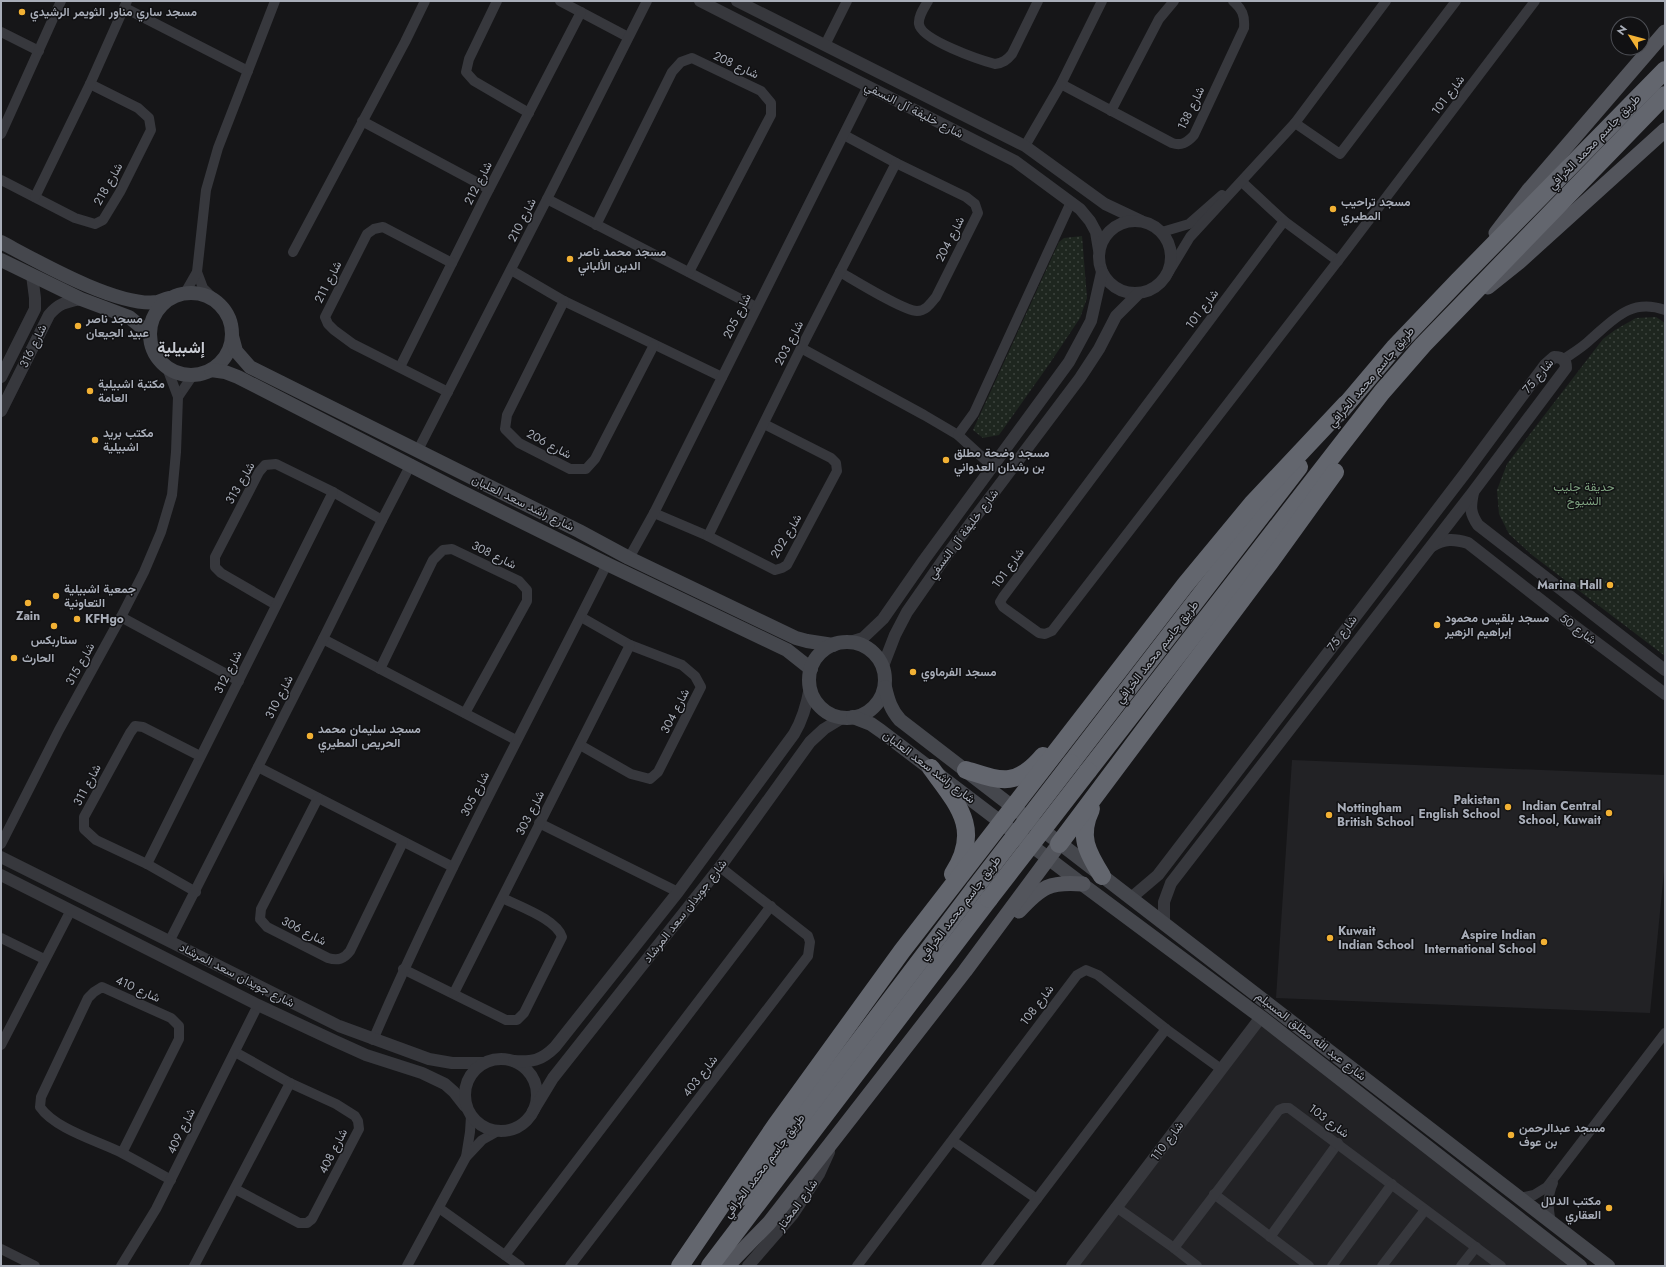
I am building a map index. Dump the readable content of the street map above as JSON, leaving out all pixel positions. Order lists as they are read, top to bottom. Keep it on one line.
{"streets":{"highway":["طريق جاسم محمد الخرافي"],"main road":["شارع راشد سعد العلبان","شارع عبد الله مطلق المسيلم"],"street":["شارع 208","شارع 101","شارع 138","شارع خليفة آل النسفي","شارع 212","شارع 218","شارع 210","شارع 204","شارع 211","شارع 205","شارع 203","شارع 316","شارع 75","شارع 206","شارع 313","شارع 202","شارع 308","شارع 50","شارع 315","شارع 312","شارع 310","شارع 304","شارع 311","شارع 305","شارع 303","شارع جويدان سعد المرشاد","شارع 306","شارع 410","شارع 108","شارع 403","شارع 103","شارع 409","شارع 110","شارع 408","شارع المختار"]},"crossings":[["شارع خليفة آل النسفي","شارع 205"],["شارع خليفة آل النسفي","شارع راشد سعد العلبان"],["شارع خليفة آل النسفي","شارع جويدان سعد المرشاد"],["شارع 212","شارع 211"],["شارع 210","شارع 211"],["شارع 210","شارع راشد سعد العلبان"],["شارع 204","شارع 205"],["شارع 204","شارع 203"],["شارع 205","شارع راشد سعد العلبان"],["شارع 205","شارع 202"],["شارع 203","شارع 202"],["شارع 75","شارع 50"],["شارع 75","شارع عبد الله مطلق المسيلم"],["شارع 313","شارع 312"],["شارع 313","شارع 310"],["شارع راشد سعد العلبان","شارع 315"],["شارع راشد سعد العلبان","شارع 310"],["شارع راشد سعد العلبان","شارع 305"],["شارع راشد سعد العلبان","شارع جويدان سعد المرشاد"],["شارع راشد سعد العلبان","شارع عبد الله مطلق المسيلم"],["شارع 312","شارع 311"],["شارع 310","شارع 311"],["شارع 310","شارع جويدان سعد المرشاد"],["شارع 304","شارع 305"],["شارع 304","شارع 303"],["شارع 305","شارع جويدان سعد المرشاد"],["شارع جويدان سعد المرشاد","شارع 403"],["شارع جويدان سعد المرشاد","شارع 409"],["شارع 410","شارع 409"],["شارع 108","شارع 110"],["شارع عبد الله مطلق المسيلم","شارع 110"],["شارع 409","شارع 408"]],"districts":["إشبيلية"],"parks":["حديقة جليب الشيوخ"],"places":["مسجد ساري مناور الثويمر الرشيدي","مسجد تراحيب المطيري","مسجد محمد ناصر الدين الألباني","مسجد ناصر عبيد الجيعان","مكتبة اشبيلية العامة","مكتب بريد اشبيلية","مسجد وضحة مطلق بن رشدان العدواني","Marina Hall","جمعية اشبيلية التعاونية","Zain","KFHgo","مسجد بلقيس محمود إبراهيم الزهير","ستاربكس","الحارث","مسجد الفرماوي","مسجد سليمان محمد الحريص المطيري","Pakistan English School","Indian Central School, Kuwait","Nottingham British School","Kuwait Indian School","Aspire Indian International School","مسجد عبدالرحمن بن عوف","مكتب الدلال العقاري"],"north":"top left"}
